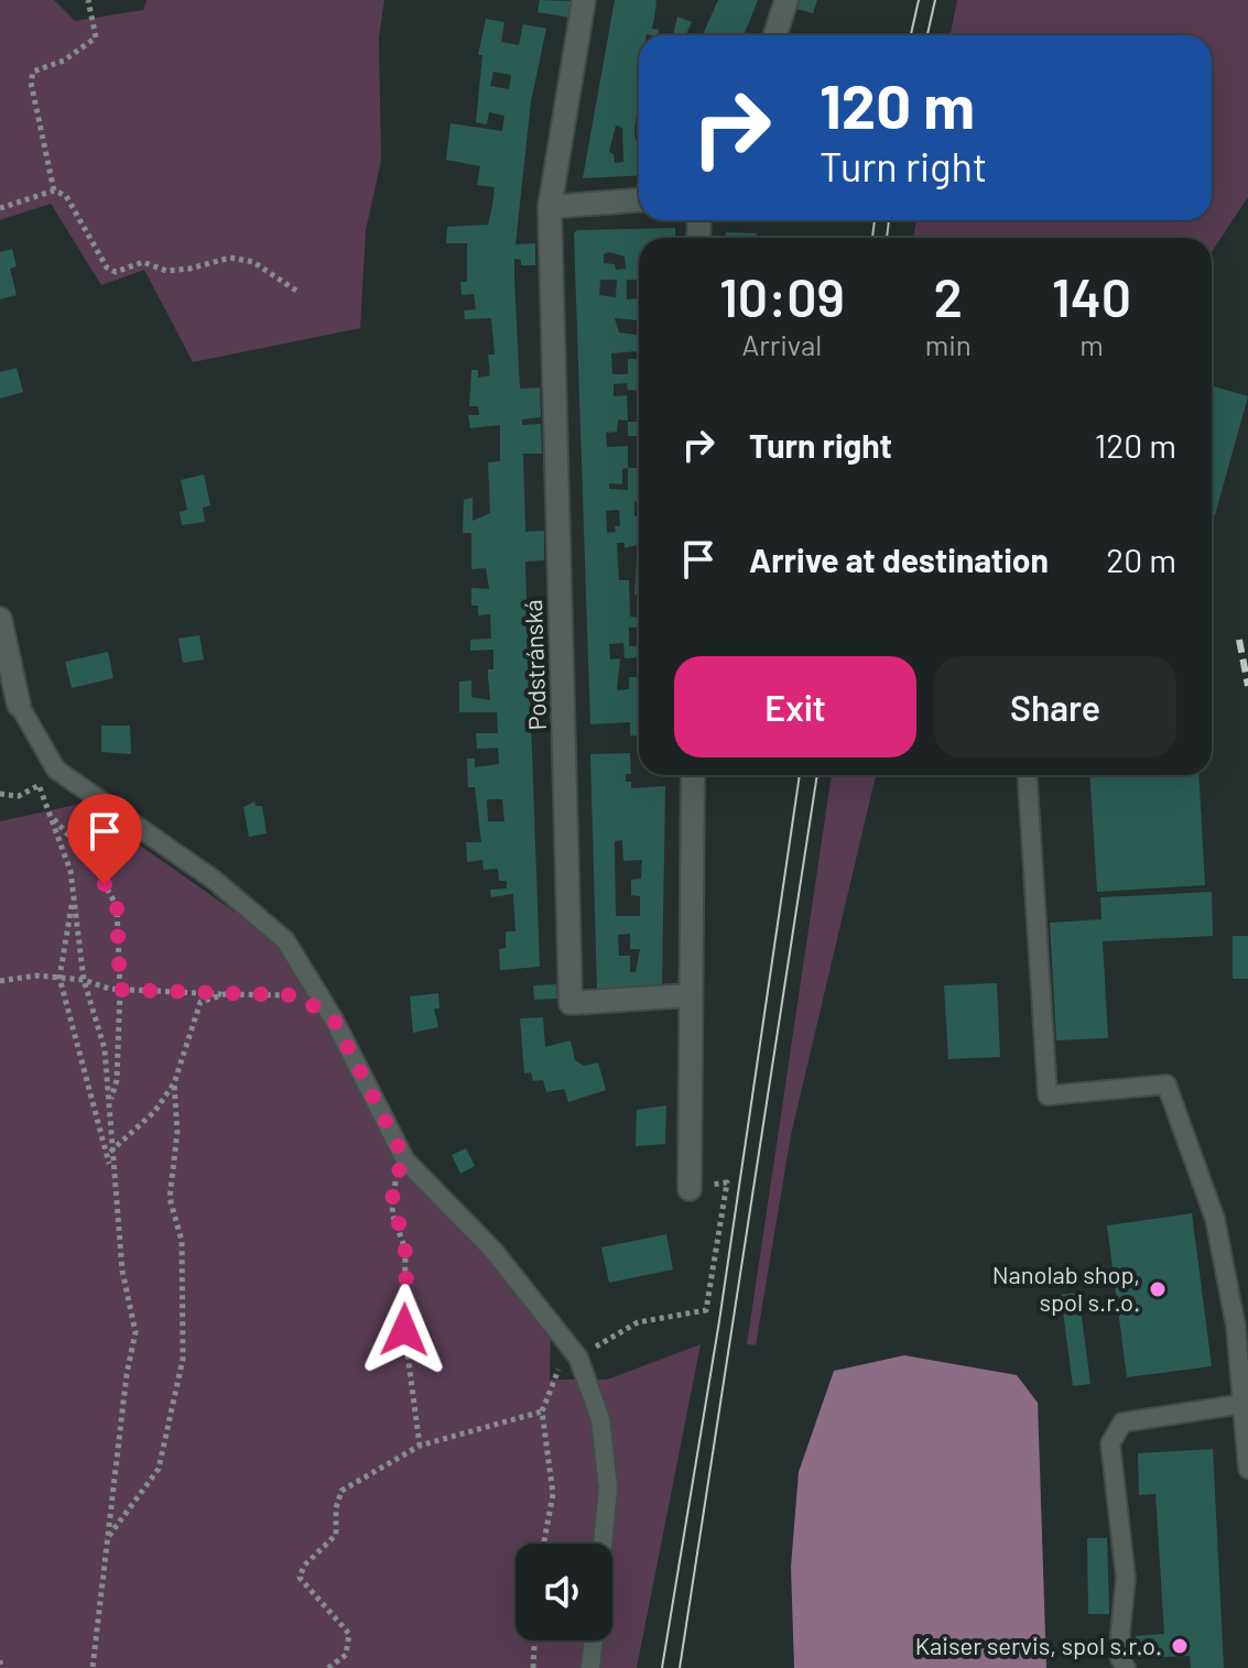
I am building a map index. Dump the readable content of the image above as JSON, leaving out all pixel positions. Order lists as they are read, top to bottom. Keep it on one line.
{"streets":{"street":["Podstránská"]},"places":["Nanolab shop, spol s.r.o.","Kaiser servis, spol s.r.o."],"page":{"turn":["120 m","Turn right"],"eta":["10:09","Arrival","2","min","140","m"],"list":[{"name":"Turn right","value":"120 m"},{"name":"Arrive at destination","value":"20 m"}],"buttons":["Exit","Share"]}}
